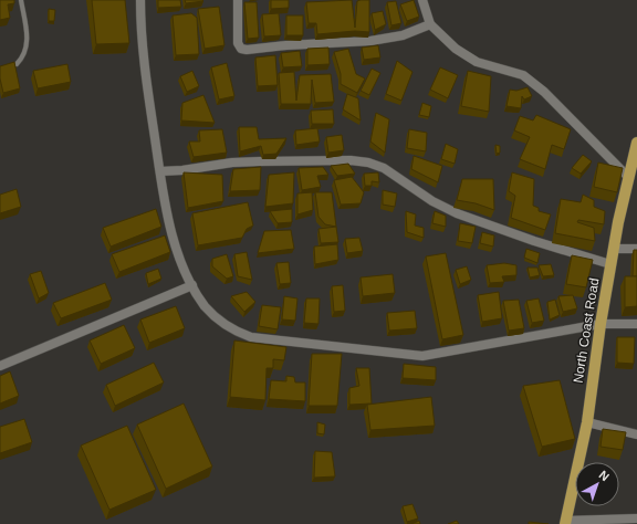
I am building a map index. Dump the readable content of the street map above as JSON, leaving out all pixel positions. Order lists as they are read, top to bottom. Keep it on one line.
{"streets":{"main road":["North Coast Road"]},"north":"top right"}
